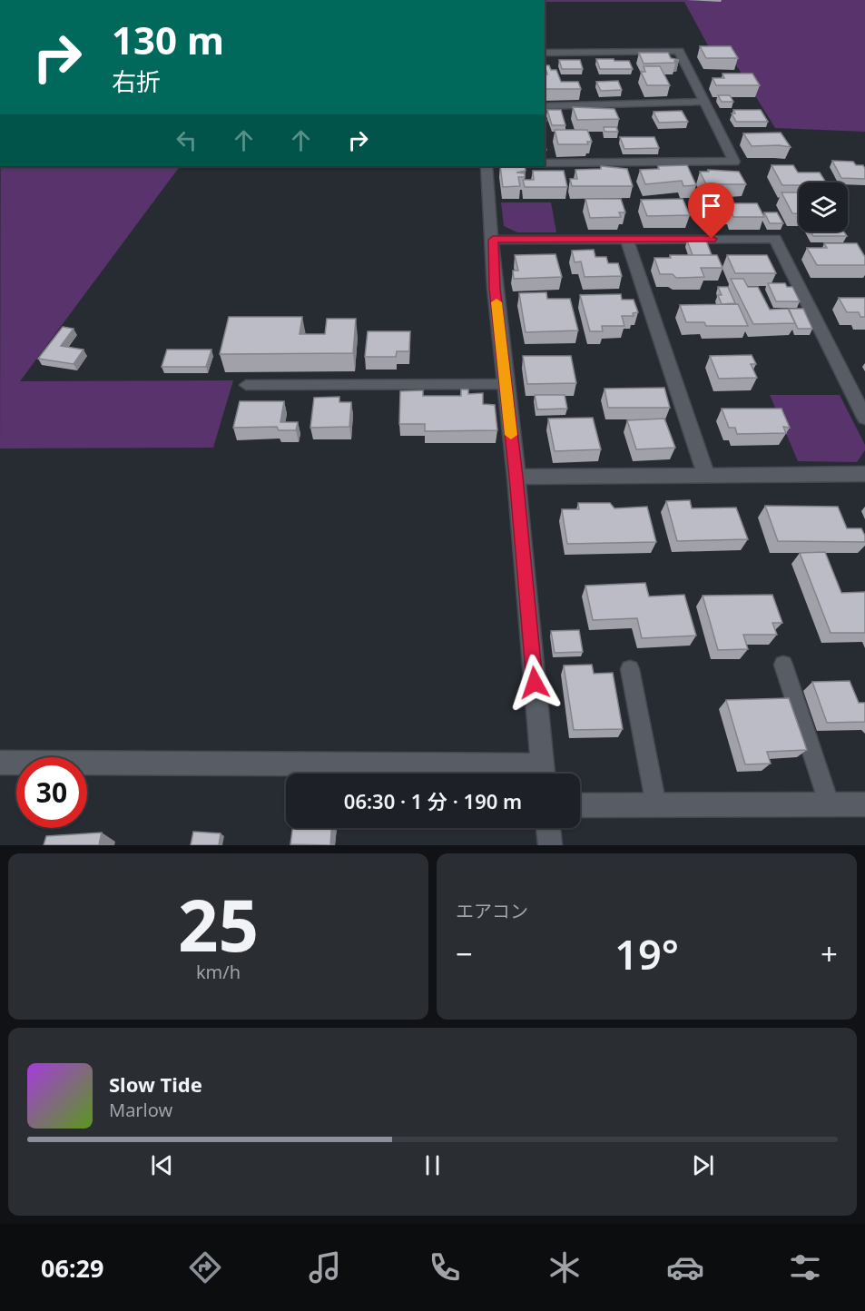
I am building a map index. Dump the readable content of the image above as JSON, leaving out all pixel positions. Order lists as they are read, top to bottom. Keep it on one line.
{"page":{"turn":["130 m","右折"],"limit":"30","trip":"06:30 · 1 分 · 190 m","tile":[["25","km/h"],"エアコン"],"heat":["−","19°","+"],"song":["Slow Tide","Marlow"],"tabs":"06:29"}}
